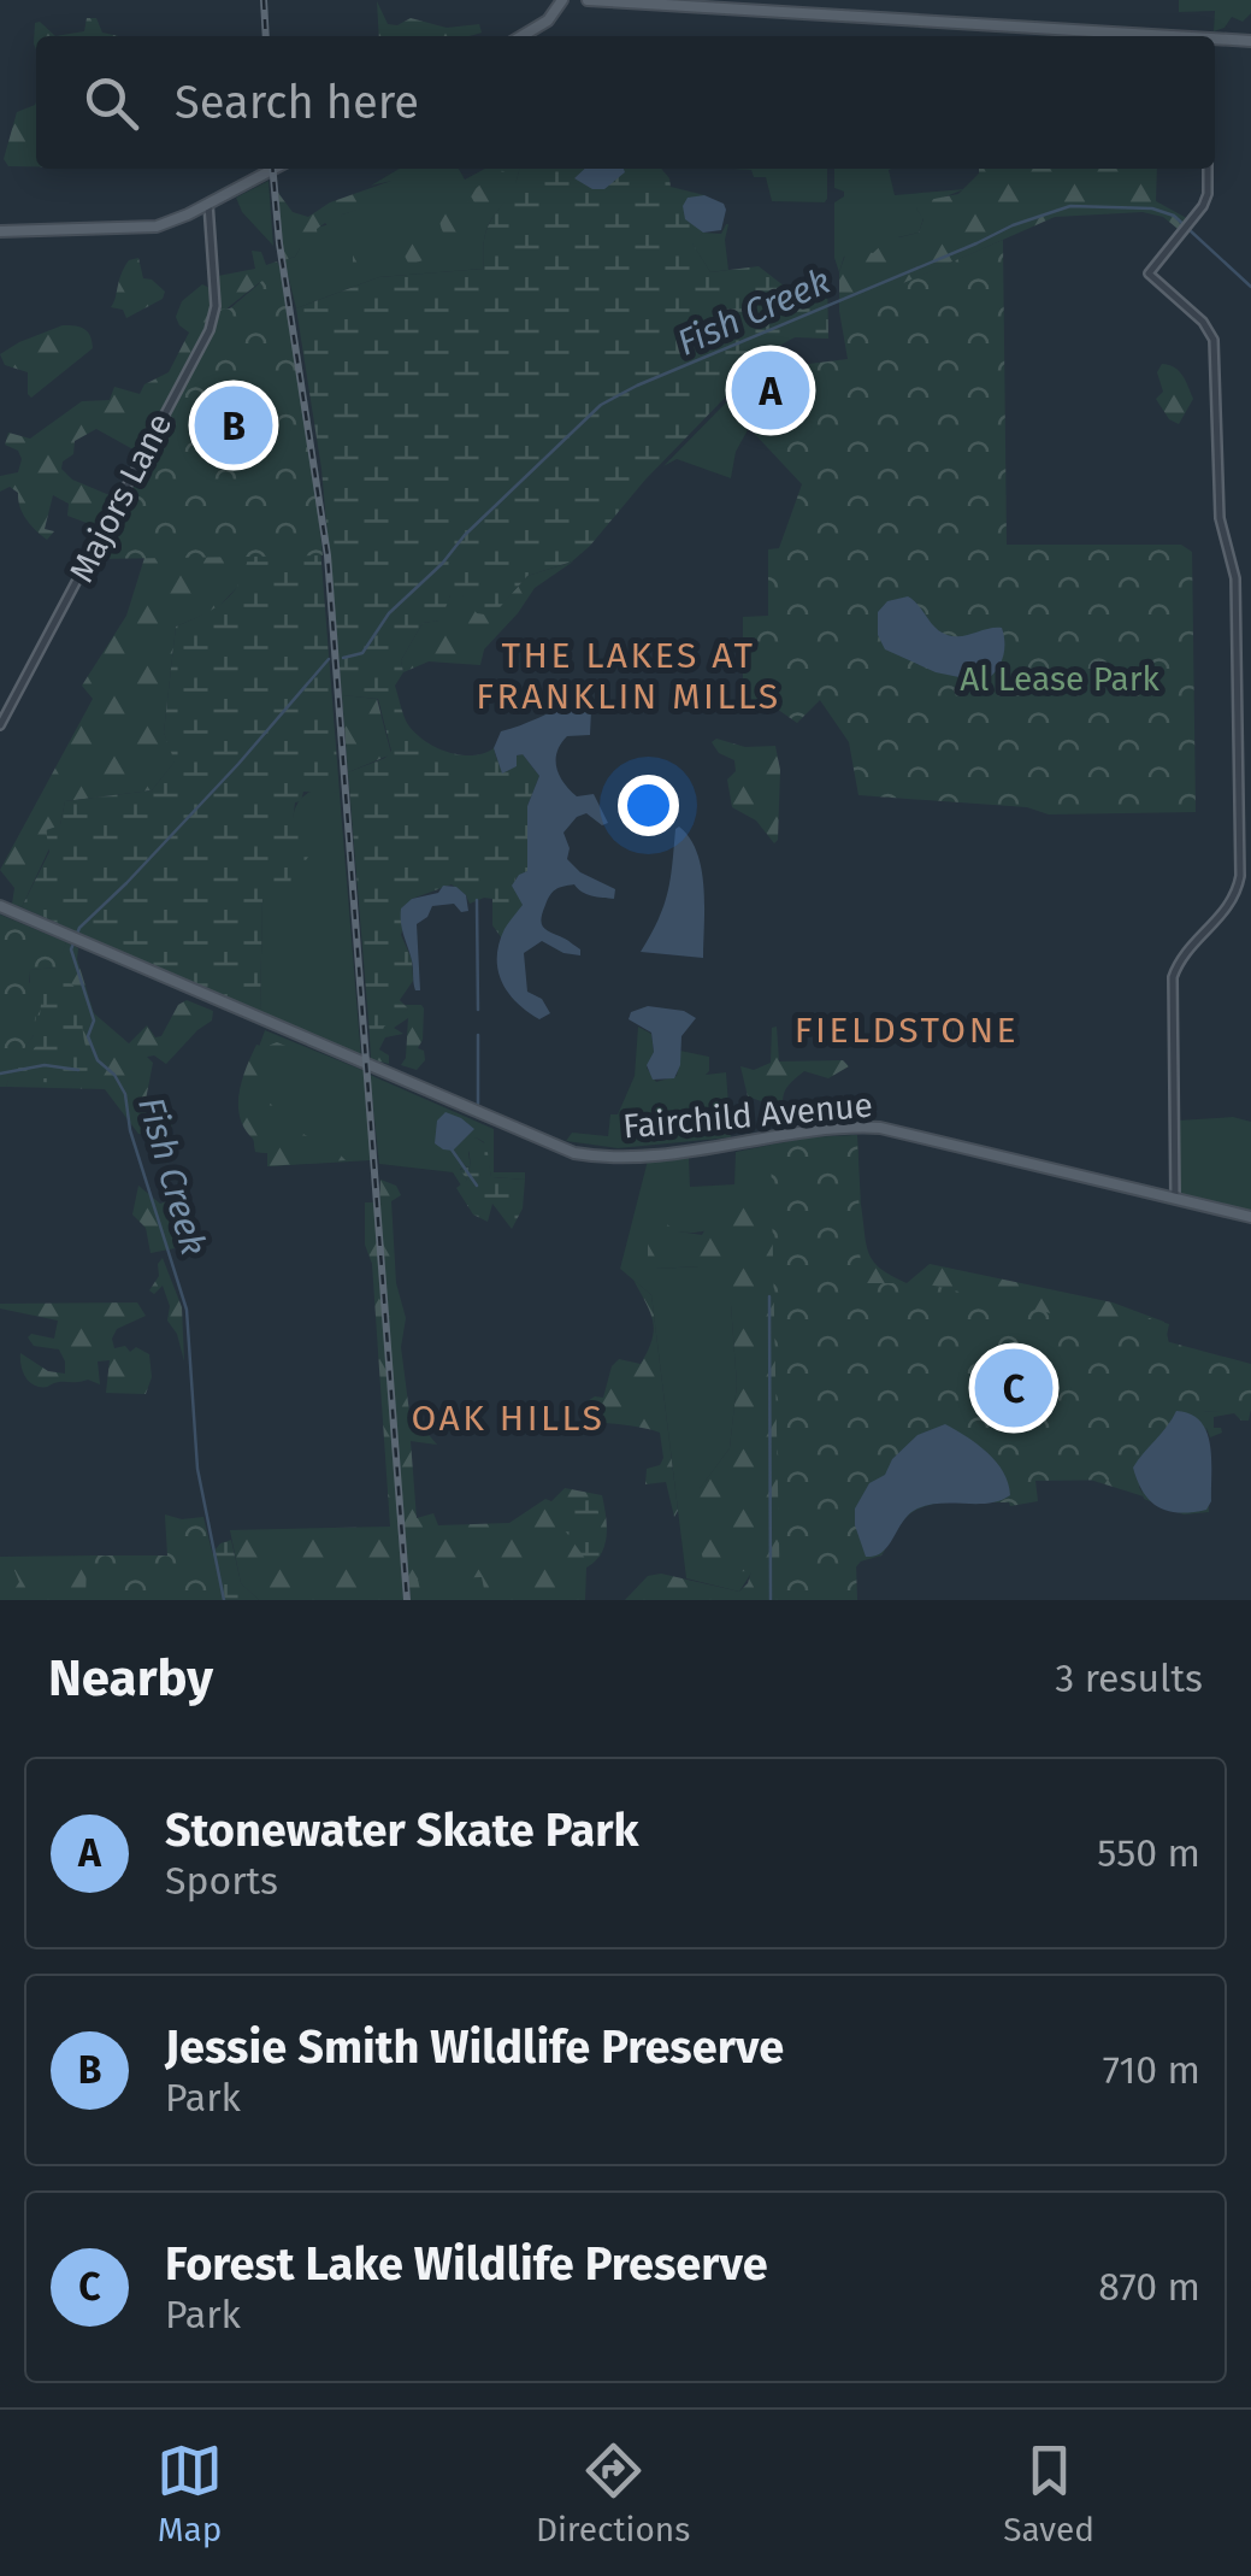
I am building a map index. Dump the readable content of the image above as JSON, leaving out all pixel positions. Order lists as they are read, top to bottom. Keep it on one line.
{"streets":{"main road":["Fairchild Avenue"],"street":["Majors Lane"]},"districts":["THE LAKES AT FRANKLIN MILLS","FIELDSTONE","OAK HILLS"],"water":["Fish Creek"],"parks":["Al Lease Park"],"page":{"search":"Search here","pins":["A","B","C"],"heading":["Nearby","3 results"],"list":[{"mark":"A","name":"Stonewater Skate Park","note":"Sports","value":"550 m"},{"mark":"B","name":"Jessie Smith Wildlife Preserve","note":"Park","value":"710 m"},{"mark":"C","name":"Forest Lake Wildlife Preserve","note":"Park","value":"870 m"}],"nav":["Map","Directions","Saved"]}}
